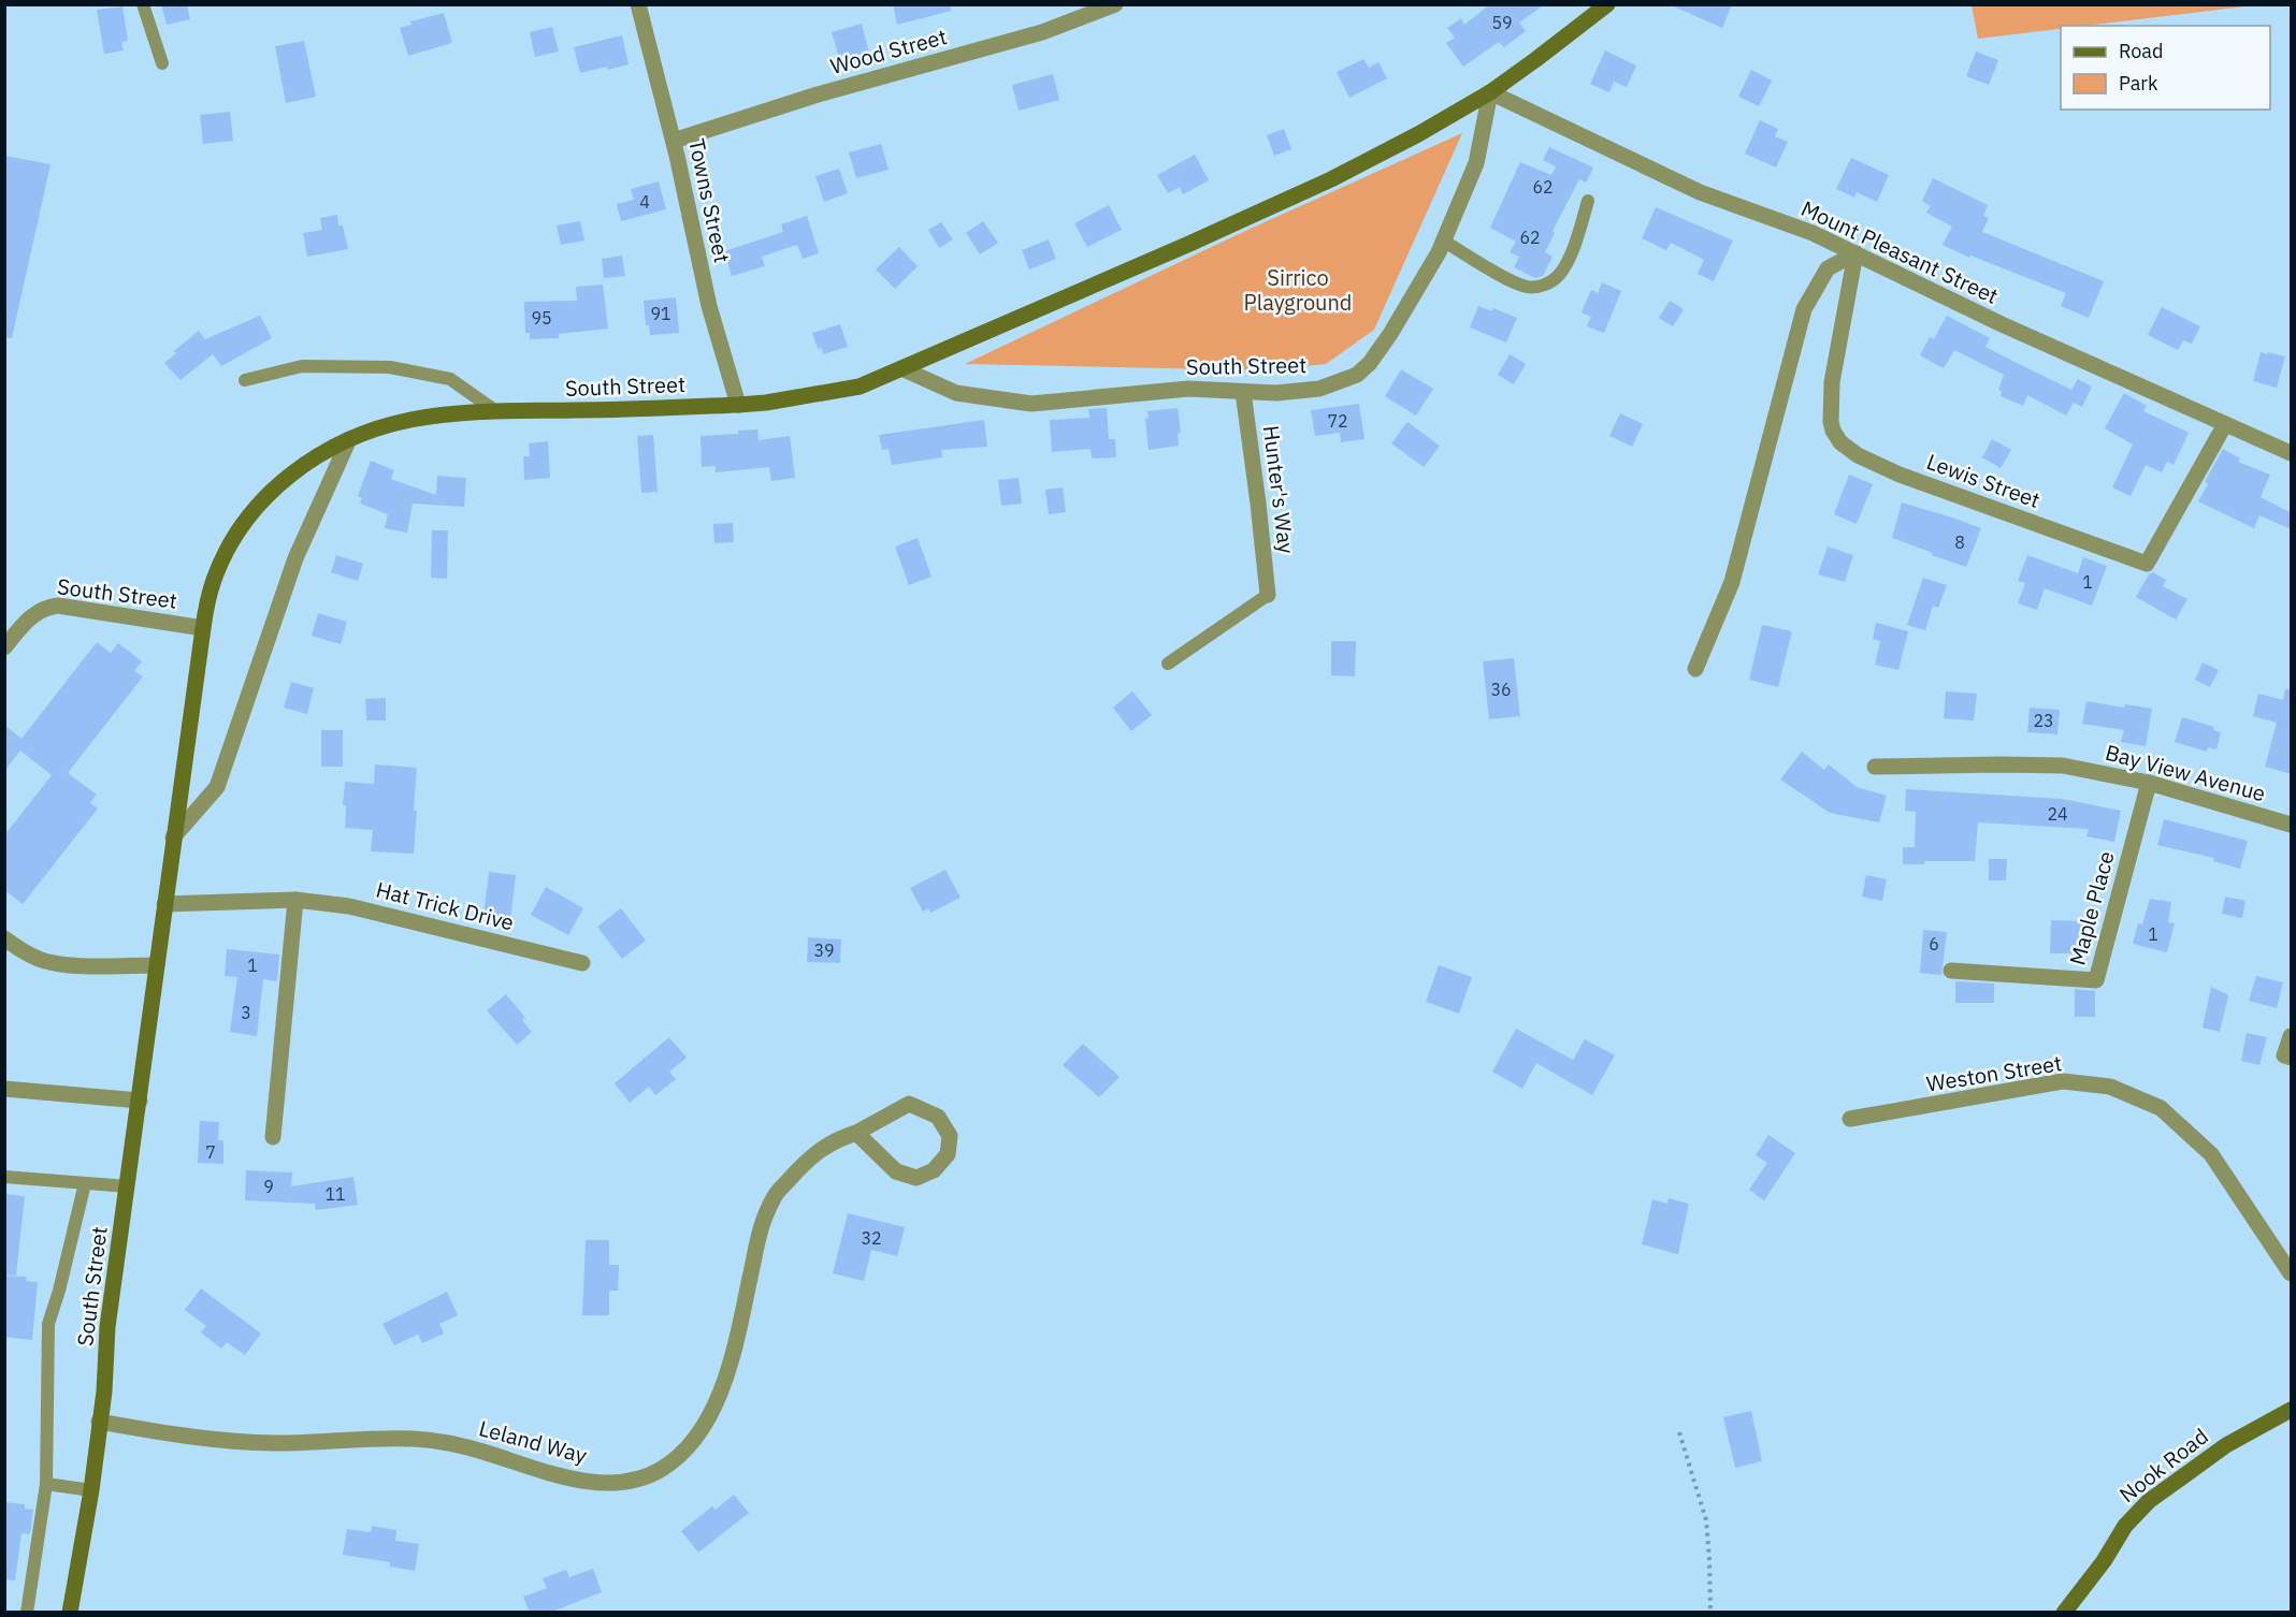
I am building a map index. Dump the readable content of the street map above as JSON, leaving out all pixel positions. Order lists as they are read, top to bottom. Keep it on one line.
{"streets":{"street":["Wood Street","Towns Street","Mount Pleasant Street","South Street","Lewis Street","Hunter's Way","Bay View Avenue","Hat Trick Drive","Maple Place","Weston Street","Leland Way","Nook Road"]},"crossings":[["Wood Street","Towns Street"],["Towns Street","South Street"],["Mount Pleasant Street","South Street"],["Mount Pleasant Street","Lewis Street"],["South Street","Hunter's Way"],["South Street","Hat Trick Drive"],["South Street","Leland Way"],["Bay View Avenue","Maple Place"]],"parks":["Sirrico Playground"],"house_numbers":["59","62","4","62","91","95","72","8","1","36","23","24","1","6","39","1","3","7","9","11","32"],"legend":["Road","Park"]}
